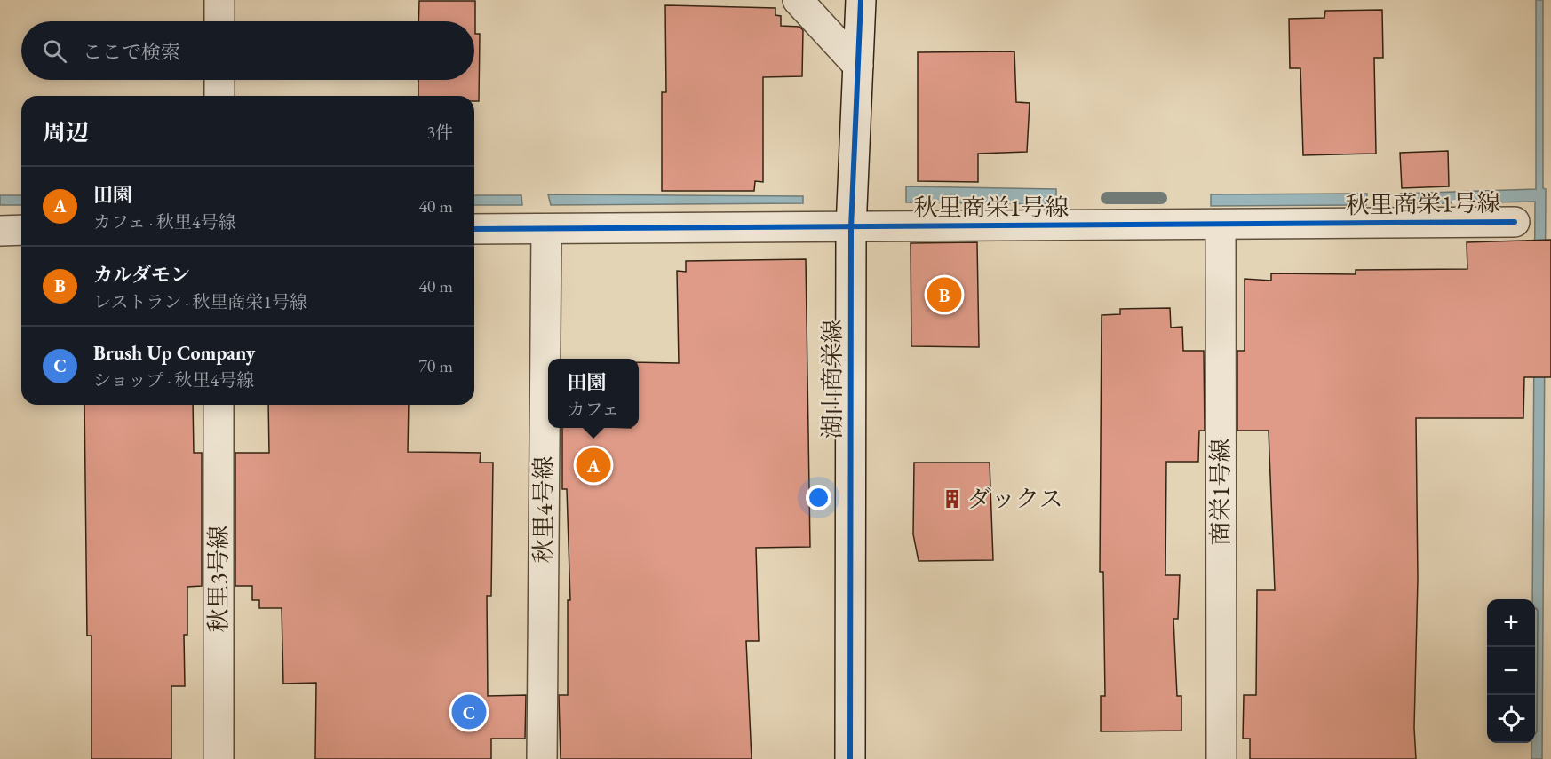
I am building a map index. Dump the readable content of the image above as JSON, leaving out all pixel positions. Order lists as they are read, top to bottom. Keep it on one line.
{"streets":{"street":["秋里商栄1号線","湖山商栄線","商栄1号線","秋里4号線","秋里3号線"]},"crossings":[["秋里商栄1号線","湖山商栄線"],["秋里商栄1号線","商栄1号線"],["秋里商栄1号線","秋里4号線"]],"places":{"building":["ダックス"]},"page":{"search":"ここで検索","heading":["周辺","3件"],"list":[{"mark":"A","name":"田園","note":"カフェ · 秋里4号線","value":"40 m"},{"mark":"B","name":"カルダモン","note":"レストラン · 秋里商栄1号線","value":"40 m"},{"mark":"C","name":"Brush Up Company","note":"ショップ · 秋里4号線","value":"70 m"}],"pins":["B","A","C"],"popup":["田園","カフェ"],"map_buttons":["+","−"]}}
